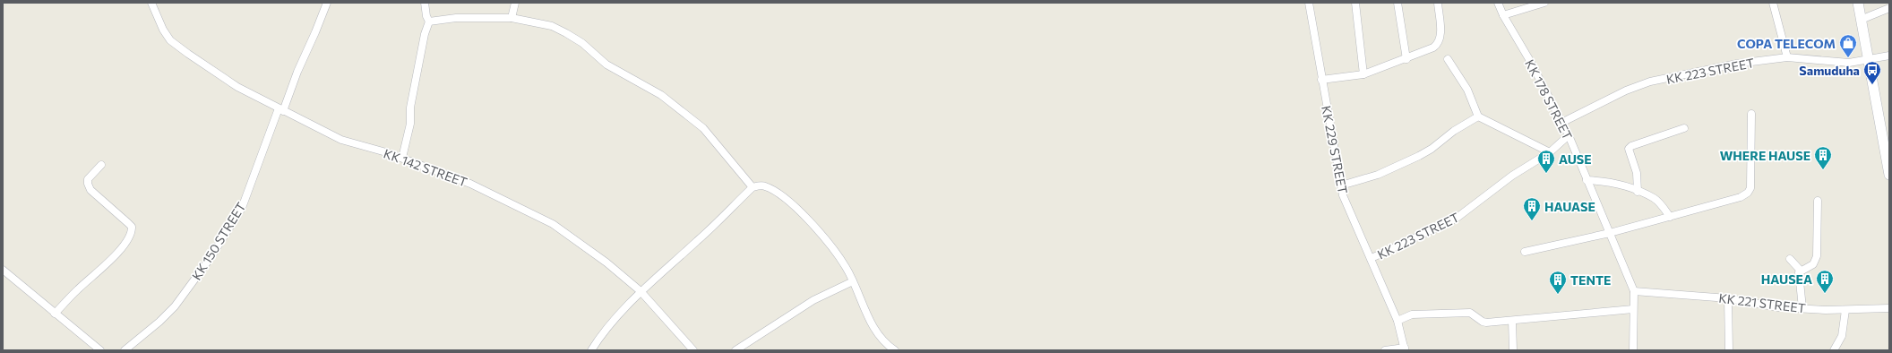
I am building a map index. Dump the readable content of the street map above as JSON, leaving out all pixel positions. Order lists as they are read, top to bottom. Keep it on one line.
{"streets":{"street":["KK 223 STREET","KK 178 STREET","KK 229 STREET","KK 142 STREET","KK 150 STREET","KK 221 STREET"]},"crossings":[["KK 223 STREET","KK 178 STREET"],["KK 223 STREET","KK 229 STREET"],["KK 178 STREET","KK 221 STREET"],["KK 142 STREET","KK 150 STREET"]],"places":{"shop":["COPA TELECOM"],"bus stop":["Samuduha"],"building":["WHERE HAUSE","AUSE","HAUASE","HAUSEA","TENTE"]}}
